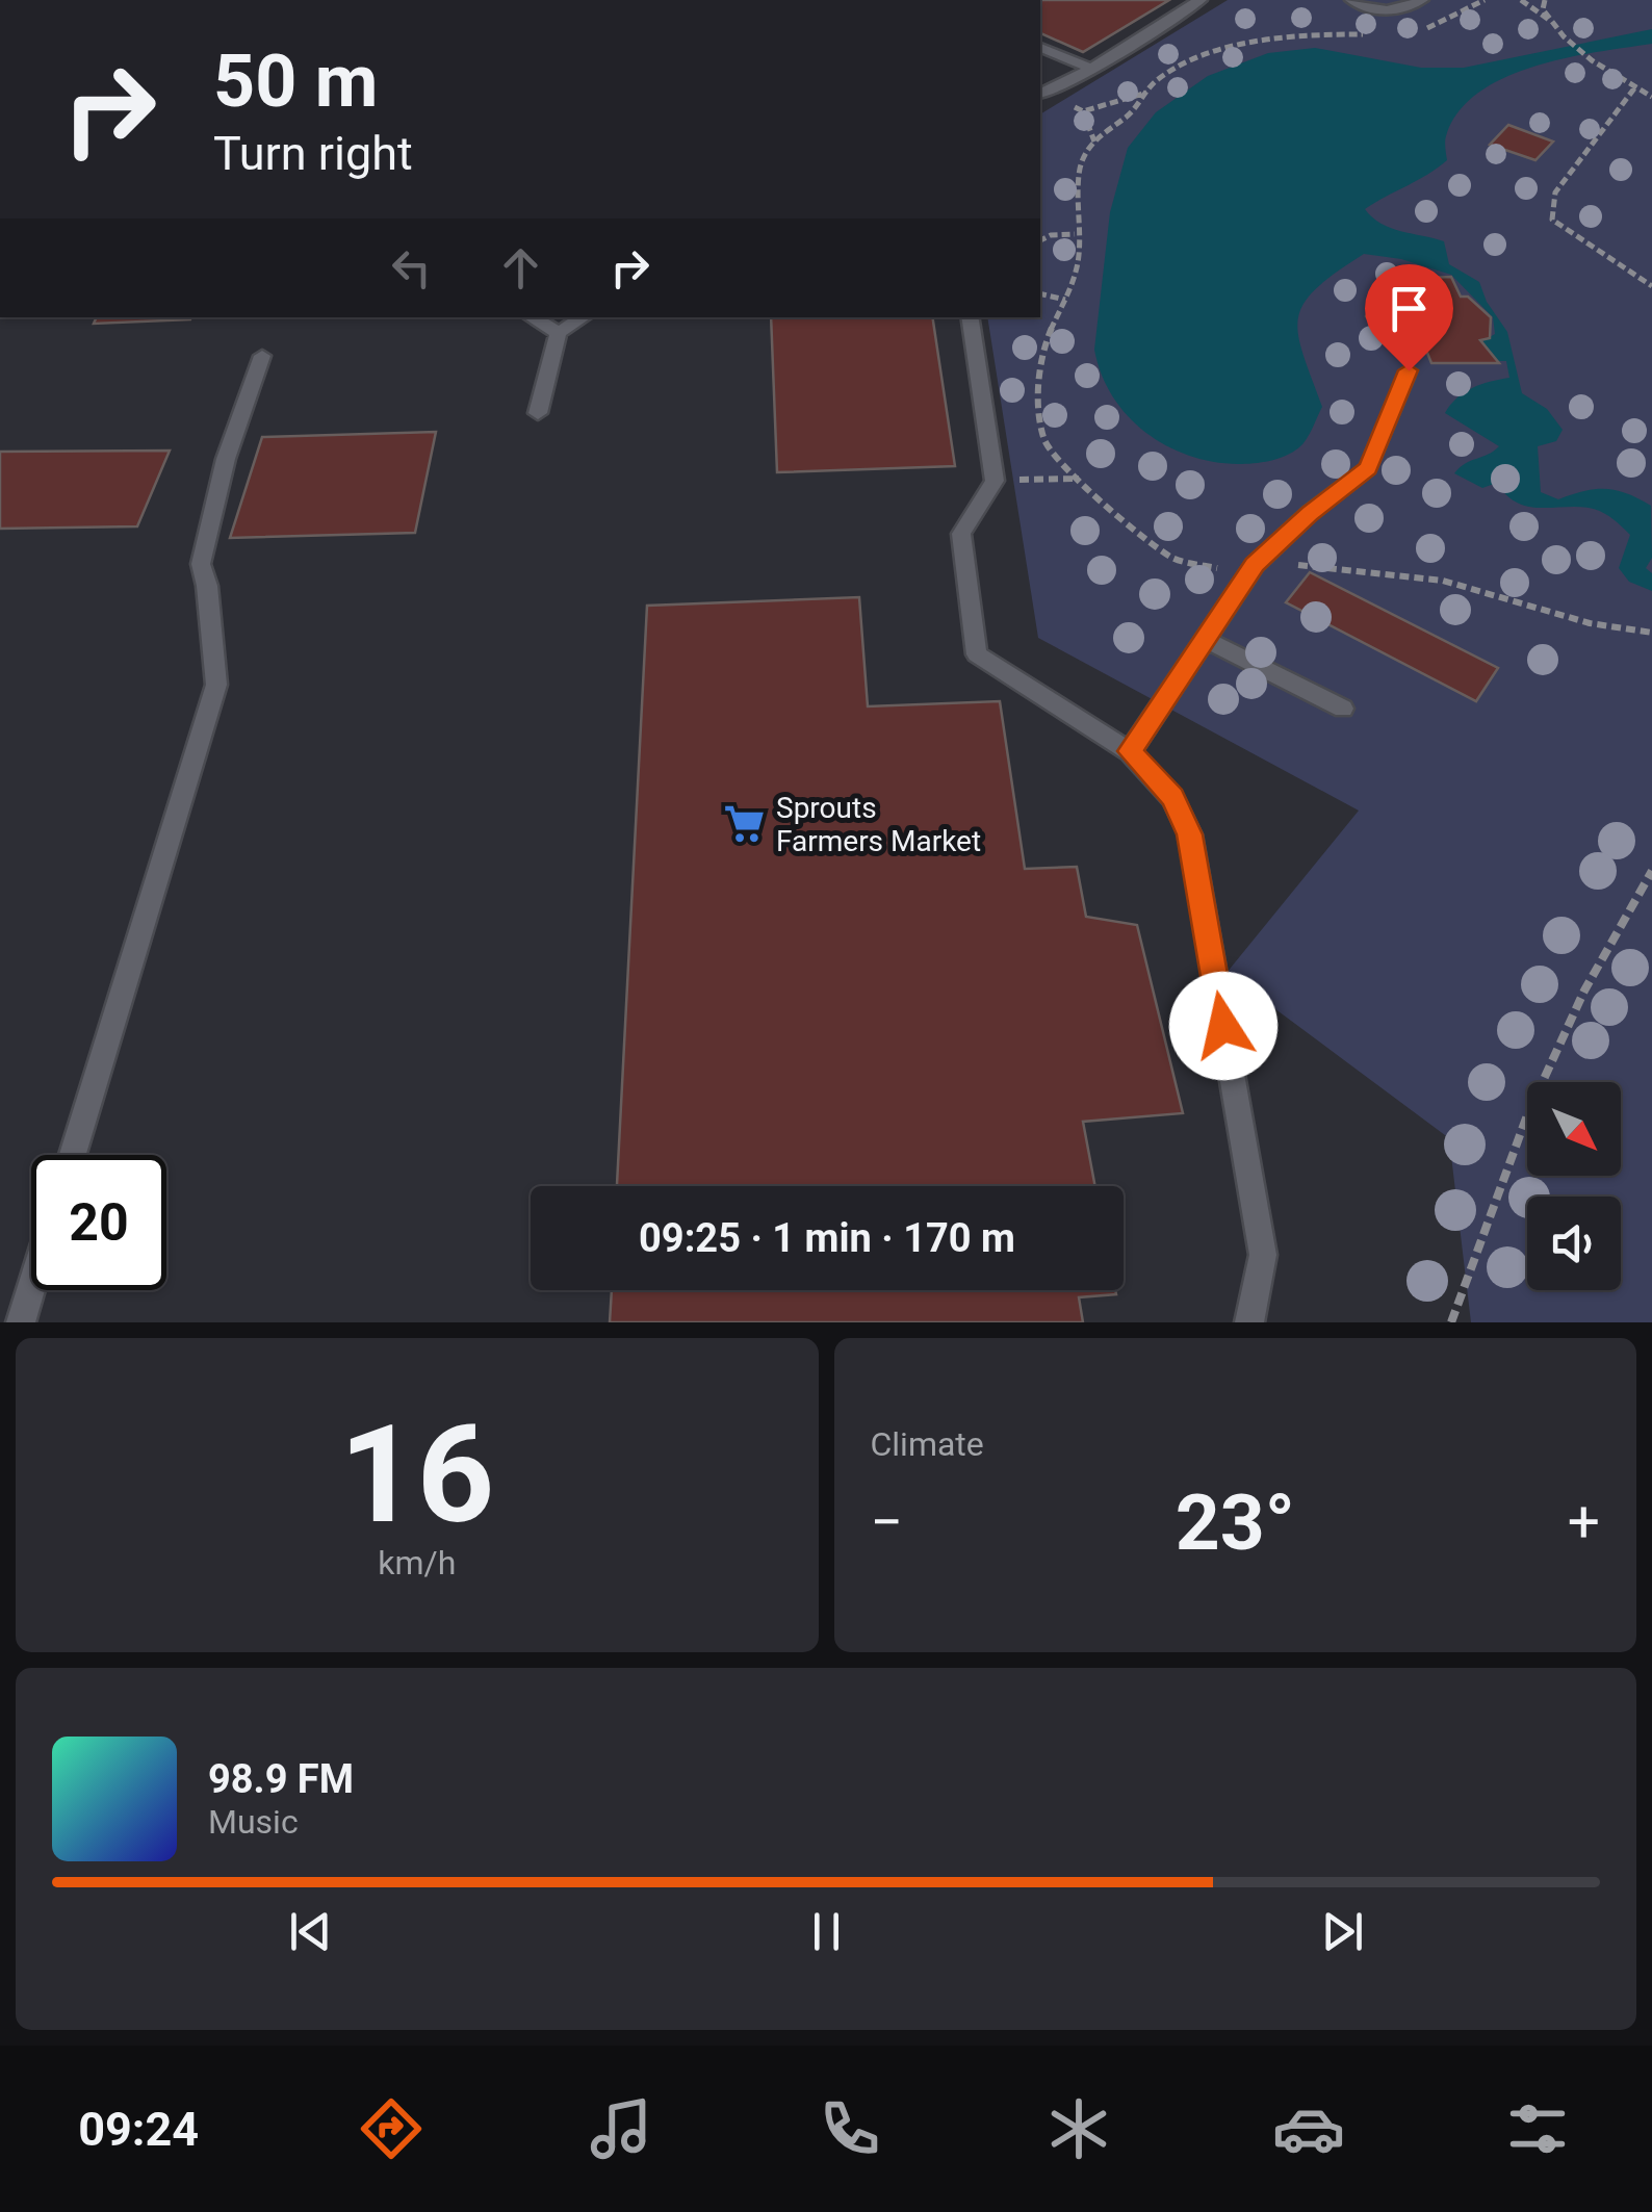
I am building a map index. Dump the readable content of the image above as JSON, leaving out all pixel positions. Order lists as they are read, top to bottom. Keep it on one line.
{"places":{"supermarket":["Sprouts Farmers Market"]},"north":"bottom right","page":{"turn":["50 m","Turn right"],"limit":"20","trip":"09:25 · 1 min · 170 m","tile":[["16","km/h"],"Climate"],"heat":["−","23°","+"],"song":["98.9 FM","Music"],"tabs":"09:24"}}
